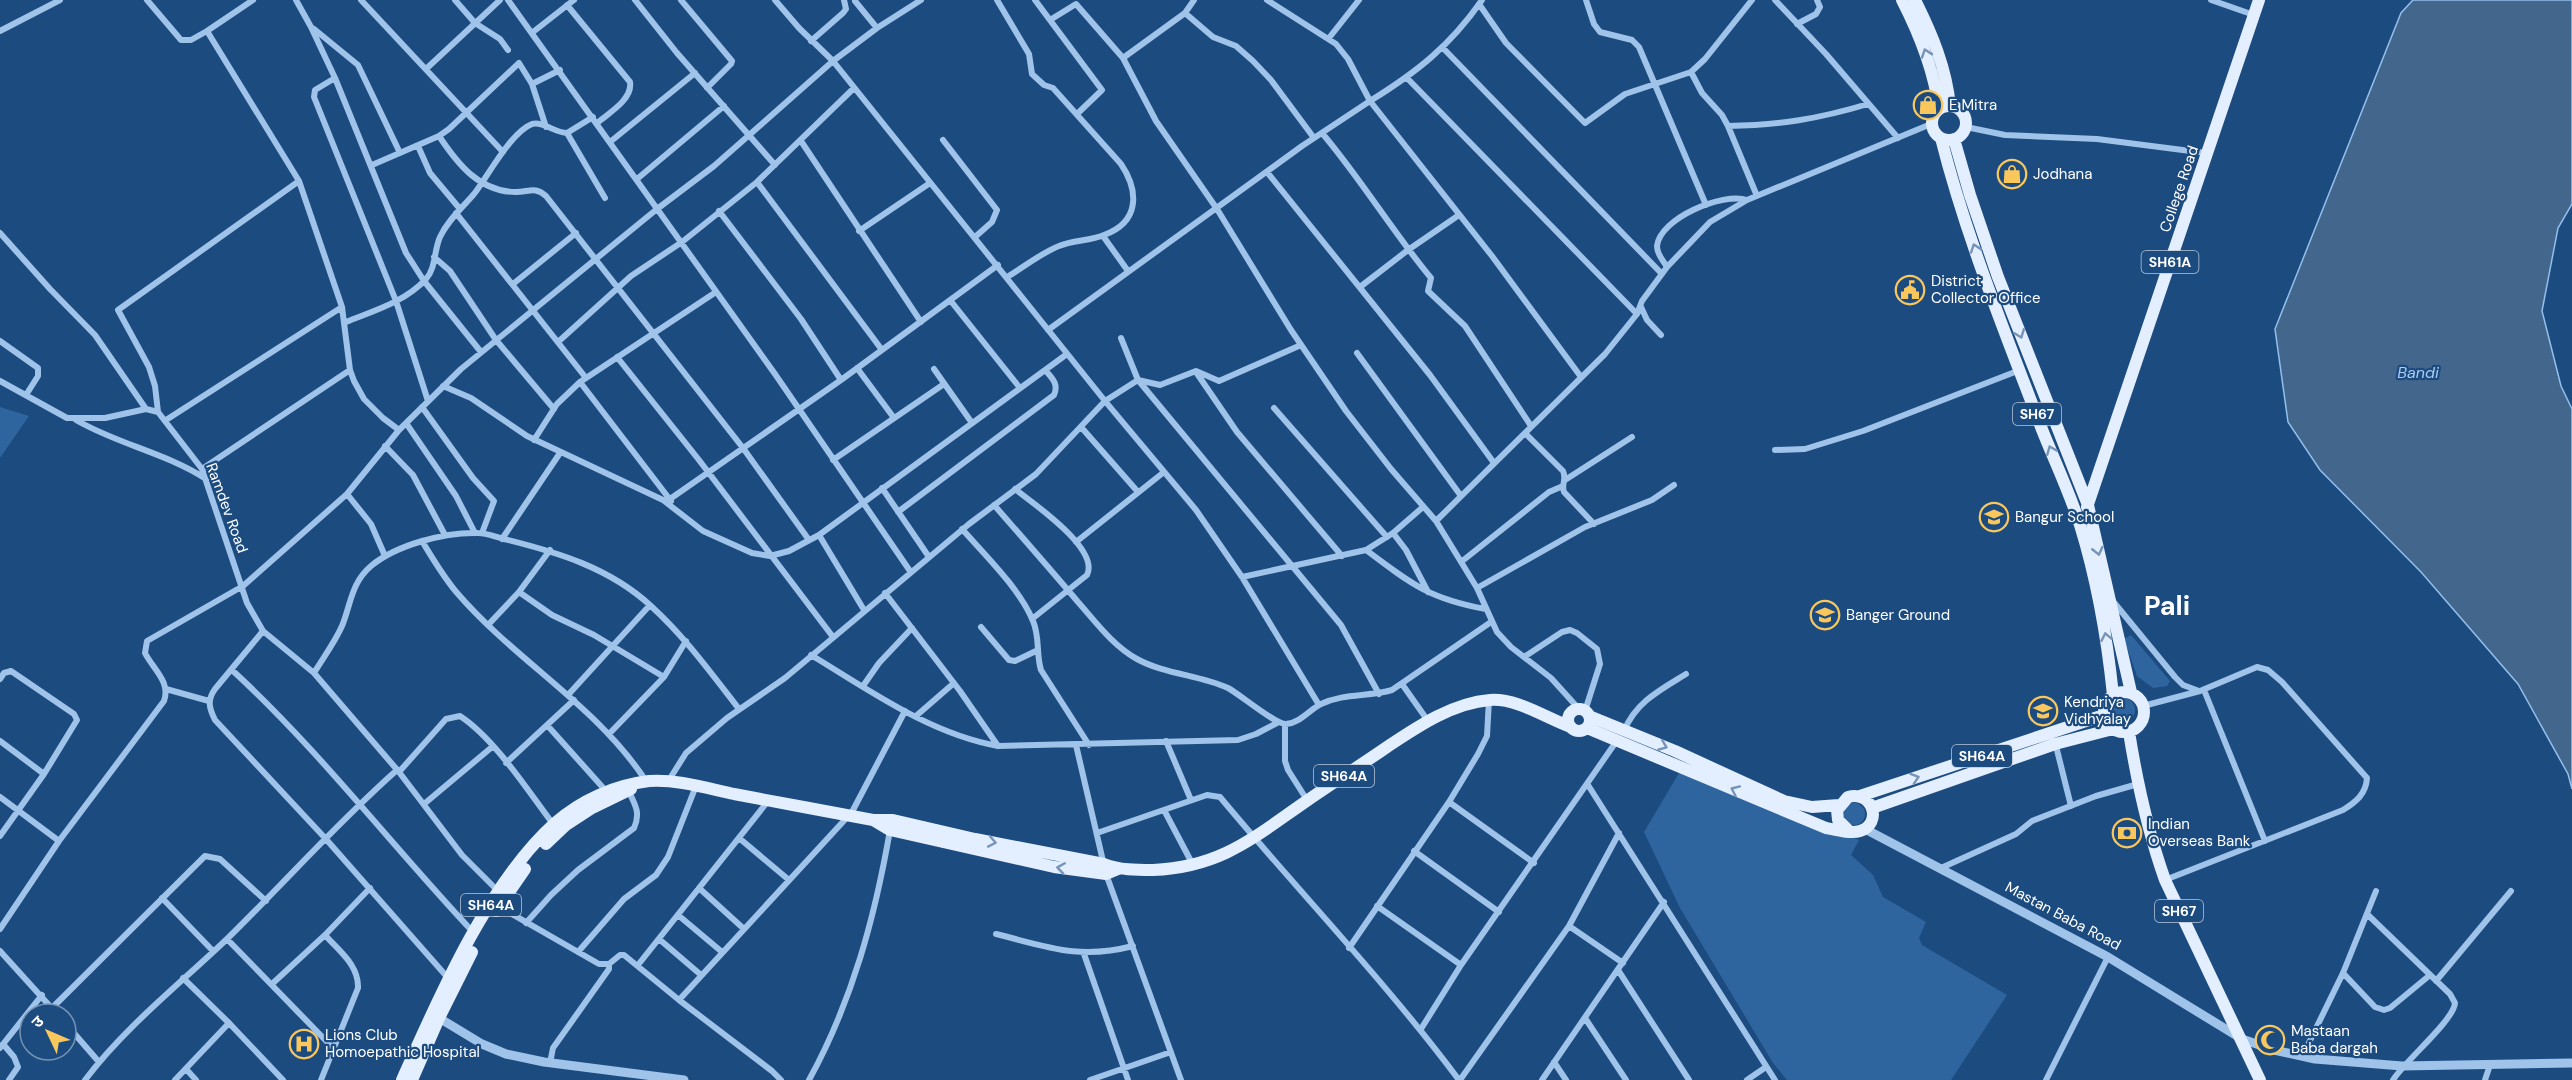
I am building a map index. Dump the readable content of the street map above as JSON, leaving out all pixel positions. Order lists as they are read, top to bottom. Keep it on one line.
{"streets":{"main road":["College Road","SH61A","SH67","SH64A"],"street":["Ramdev Road","Mastan Baba Road"]},"crossings":[["College Road","SH67"],["SH67","SH64A"],["SH67","Mastan Baba Road"],["SH64A","Mastan Baba Road"]],"districts":["Pali"],"water":["Bandi"],"places":{"shop":["E Mitra","Jodhana"],"public building":["District Collector Office"],"school or university":["Bangur School","Banger Ground","Kendriya Vidhyalay"],"bank":["Indian Overseas Bank"],"mosque":["Mastaan Baba dargah"],"hospital":["Lions Club Homoepathic Hospital"]},"north":"top left"}
